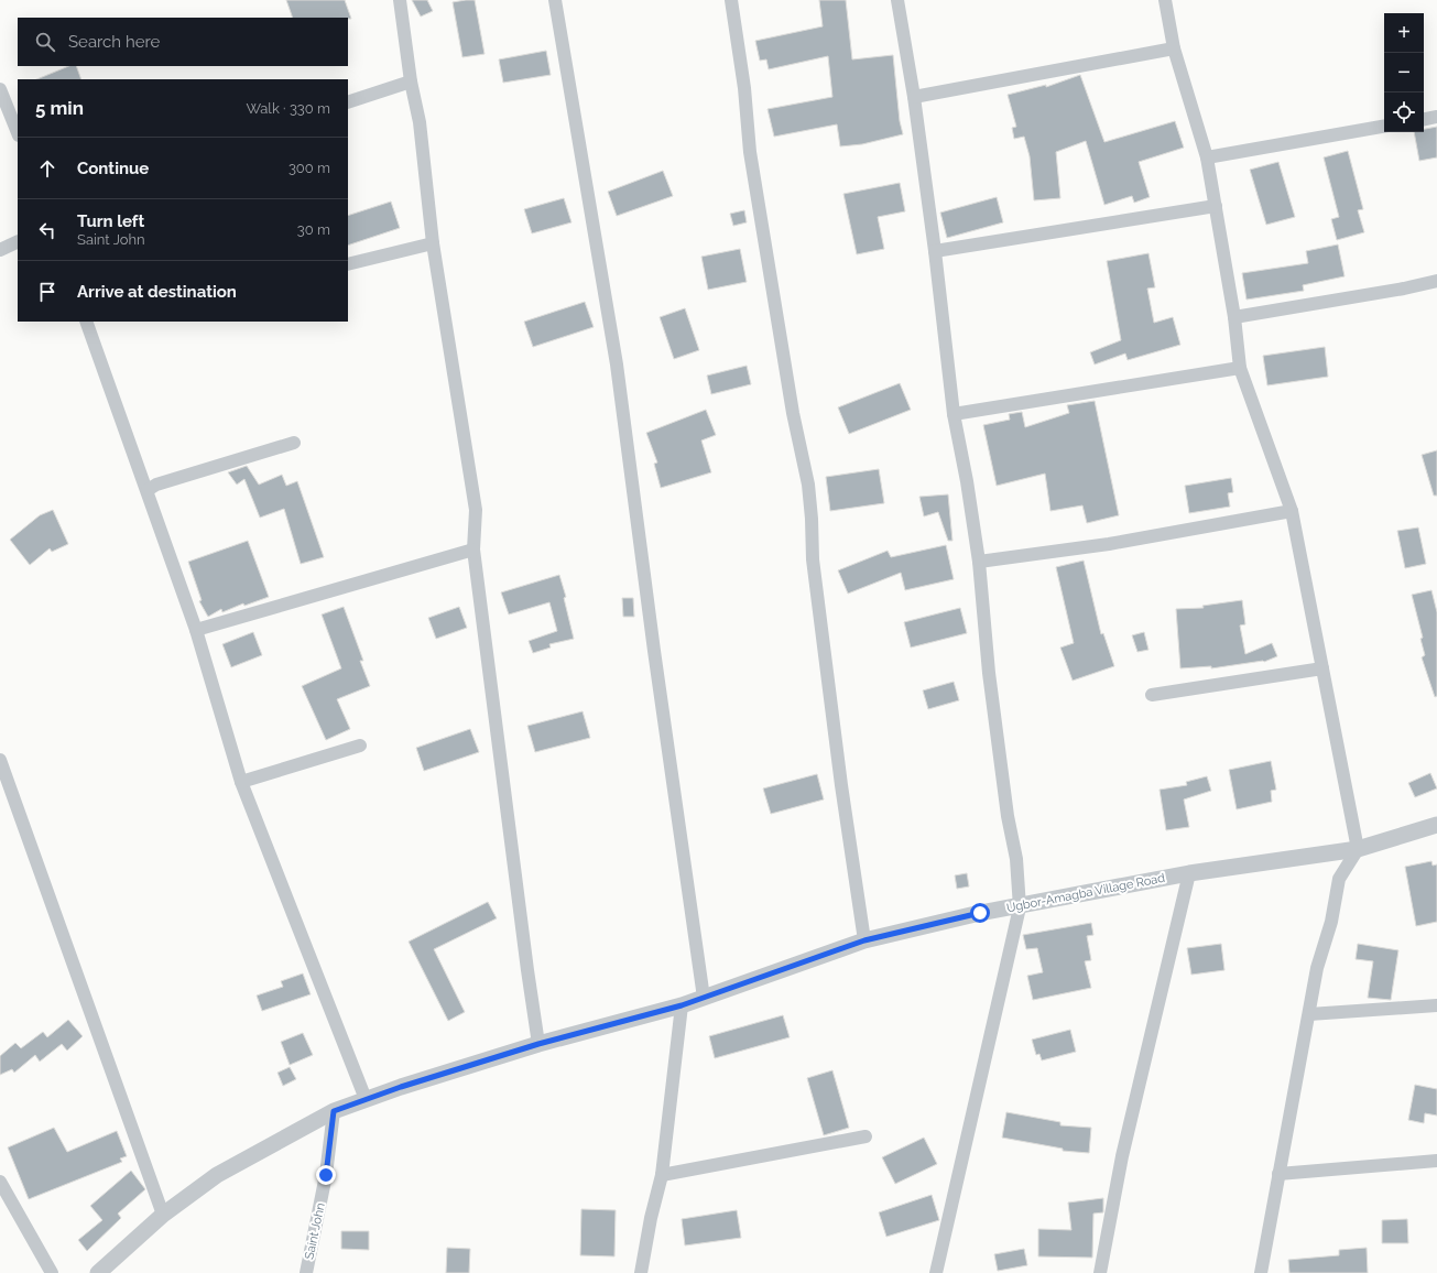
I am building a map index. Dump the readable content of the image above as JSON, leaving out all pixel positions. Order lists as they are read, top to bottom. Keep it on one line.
{"streets":{"street":["Ugbor-Amagba Village Road","Saint John"]},"crossings":[["Ugbor-Amagba Village Road","Saint John"]],"page":{"map_buttons":["+","−"],"search":"Search here","heading":["5 min","Walk · 330 m"],"list":[["Continue","300 m"],["Turn left","Saint John","30 m"],"Arrive at destination"]}}
